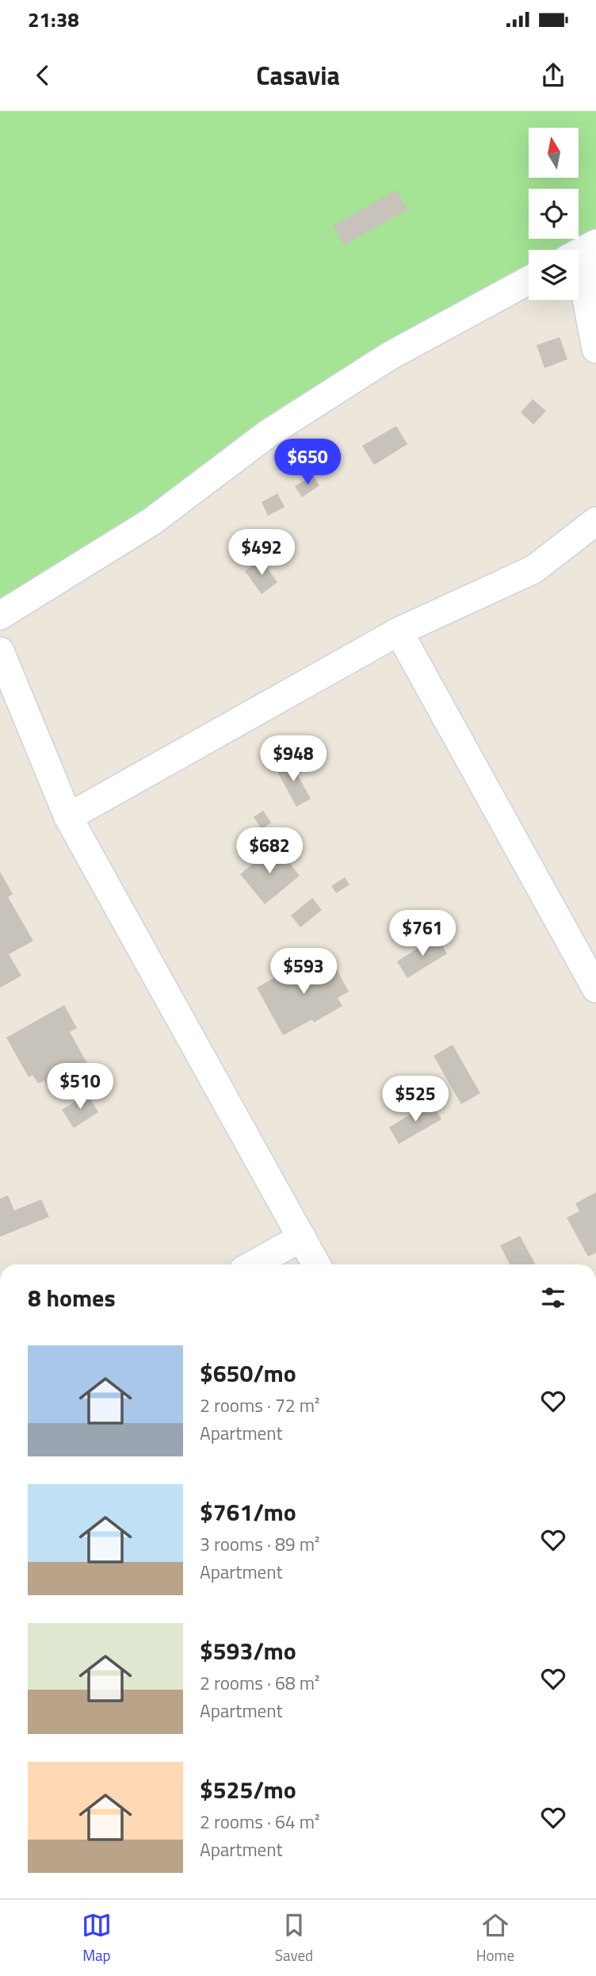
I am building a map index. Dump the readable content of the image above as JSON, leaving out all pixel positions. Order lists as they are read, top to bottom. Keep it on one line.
{"north":"top","page":{"status":"21:38","header":"Casavia","price":["$650","$492","$948","$682","$761","$593","$510","$525"],"heading":"8 homes","list":[{"name":"$650/mo","note":"2 rooms · 72 m² · Apartment"},{"name":"$761/mo","note":"3 rooms · 89 m² · Apartment"},{"name":"$593/mo","note":"2 rooms · 68 m² · Apartment"},{"name":"$525/mo","note":"2 rooms · 64 m² · Apartment"}],"tabs":["Map","Saved","Home"]}}
